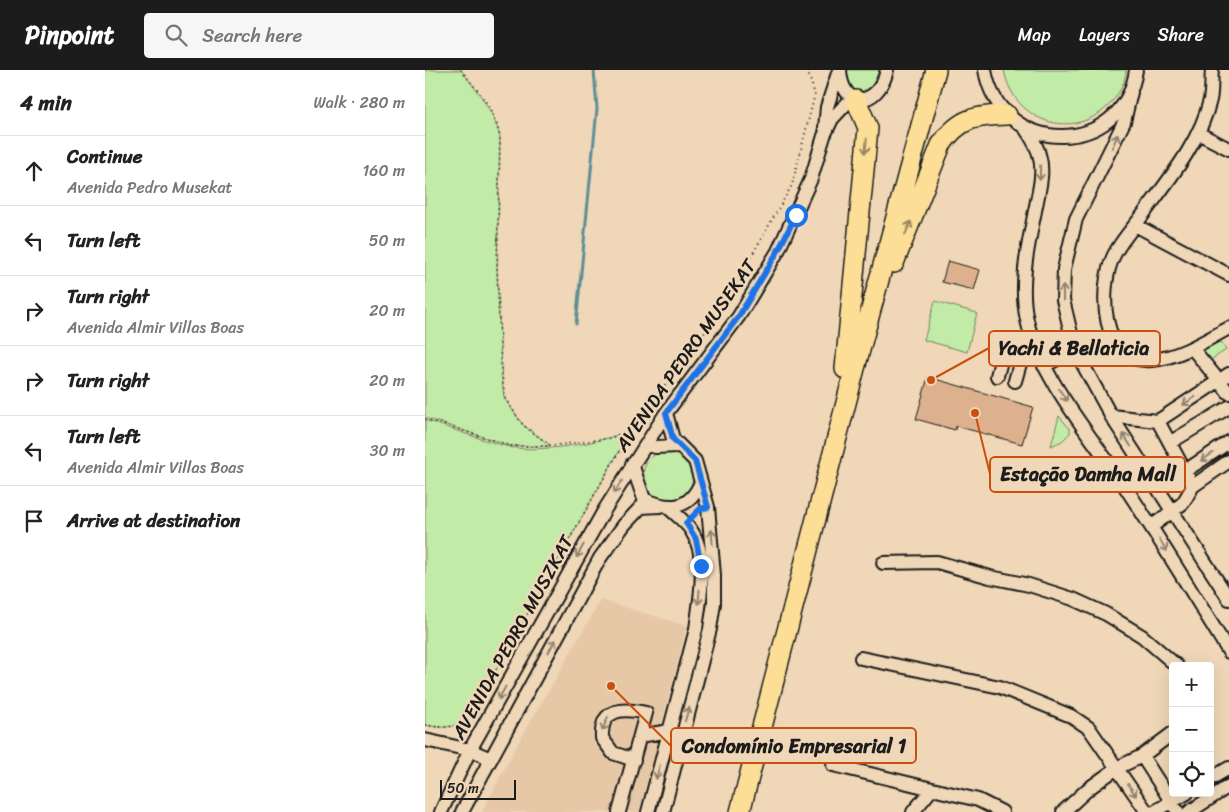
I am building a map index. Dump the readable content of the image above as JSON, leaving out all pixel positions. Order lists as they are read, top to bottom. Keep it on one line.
{"streets":{"street":["AVENIDA PEDRO MUSEKAT","AVENIDA PEDRO MUSZKAT"]},"crossings":[["AVENIDA PEDRO MUSEKAT","AVENIDA PEDRO MUSZKAT"]],"places":["Yachi & Bellaticia","Estação Damha Mall","Condomínio Empresarial 1"],"scale_bar":"50 m","page":{"header":"Pinpoint","search":"Search here","nav":["Map","Layers","Share"],"heading":["4 min","Walk · 280 m"],"list":[["Continue","Avenida Pedro Musekat","160 m"],["Turn left","50 m"],["Turn right","Avenida Almir Villas Boas","20 m"],["Turn right","20 m"],["Turn left","Avenida Almir Villas Boas","30 m"],"Arrive at destination"],"map_buttons":["+","−"],"scale":"50 m"}}
